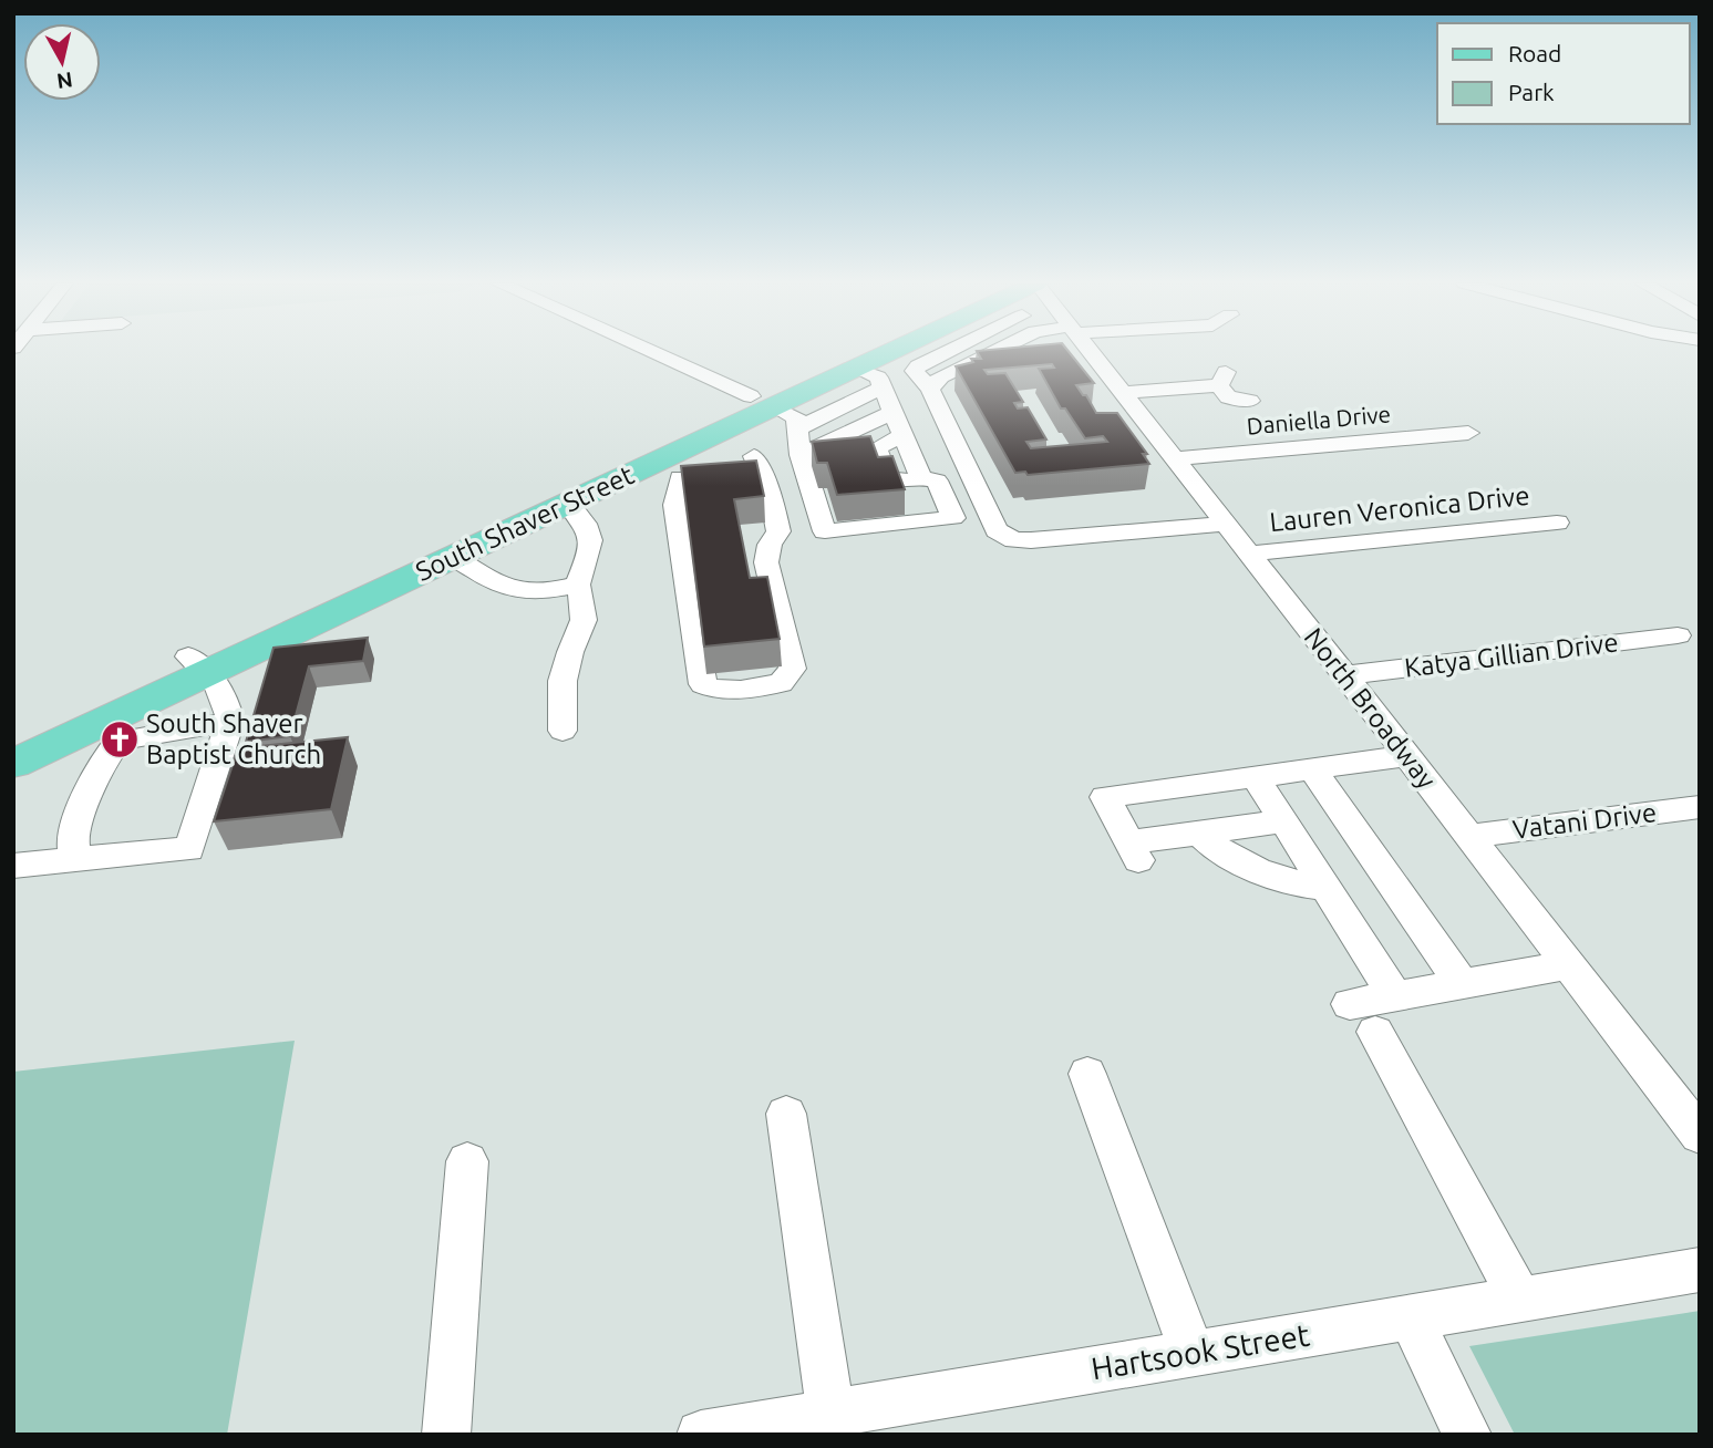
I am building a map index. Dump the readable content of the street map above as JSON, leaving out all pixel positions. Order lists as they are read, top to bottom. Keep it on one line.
{"streets":{"main road":["South Shaver Street"],"street":["Daniella Drive","Lauren Veronica Drive","Katya Gillian Drive","North Broadway","Vatani Drive","Hartsook Street"]},"crossings":[["Daniella Drive","North Broadway"],["Lauren Veronica Drive","North Broadway"],["Katya Gillian Drive","North Broadway"],["North Broadway","Vatani Drive"]],"places":{"church":["South Shaver Baptist Church"]},"legend":["Road","Park"],"north":"bottom"}
